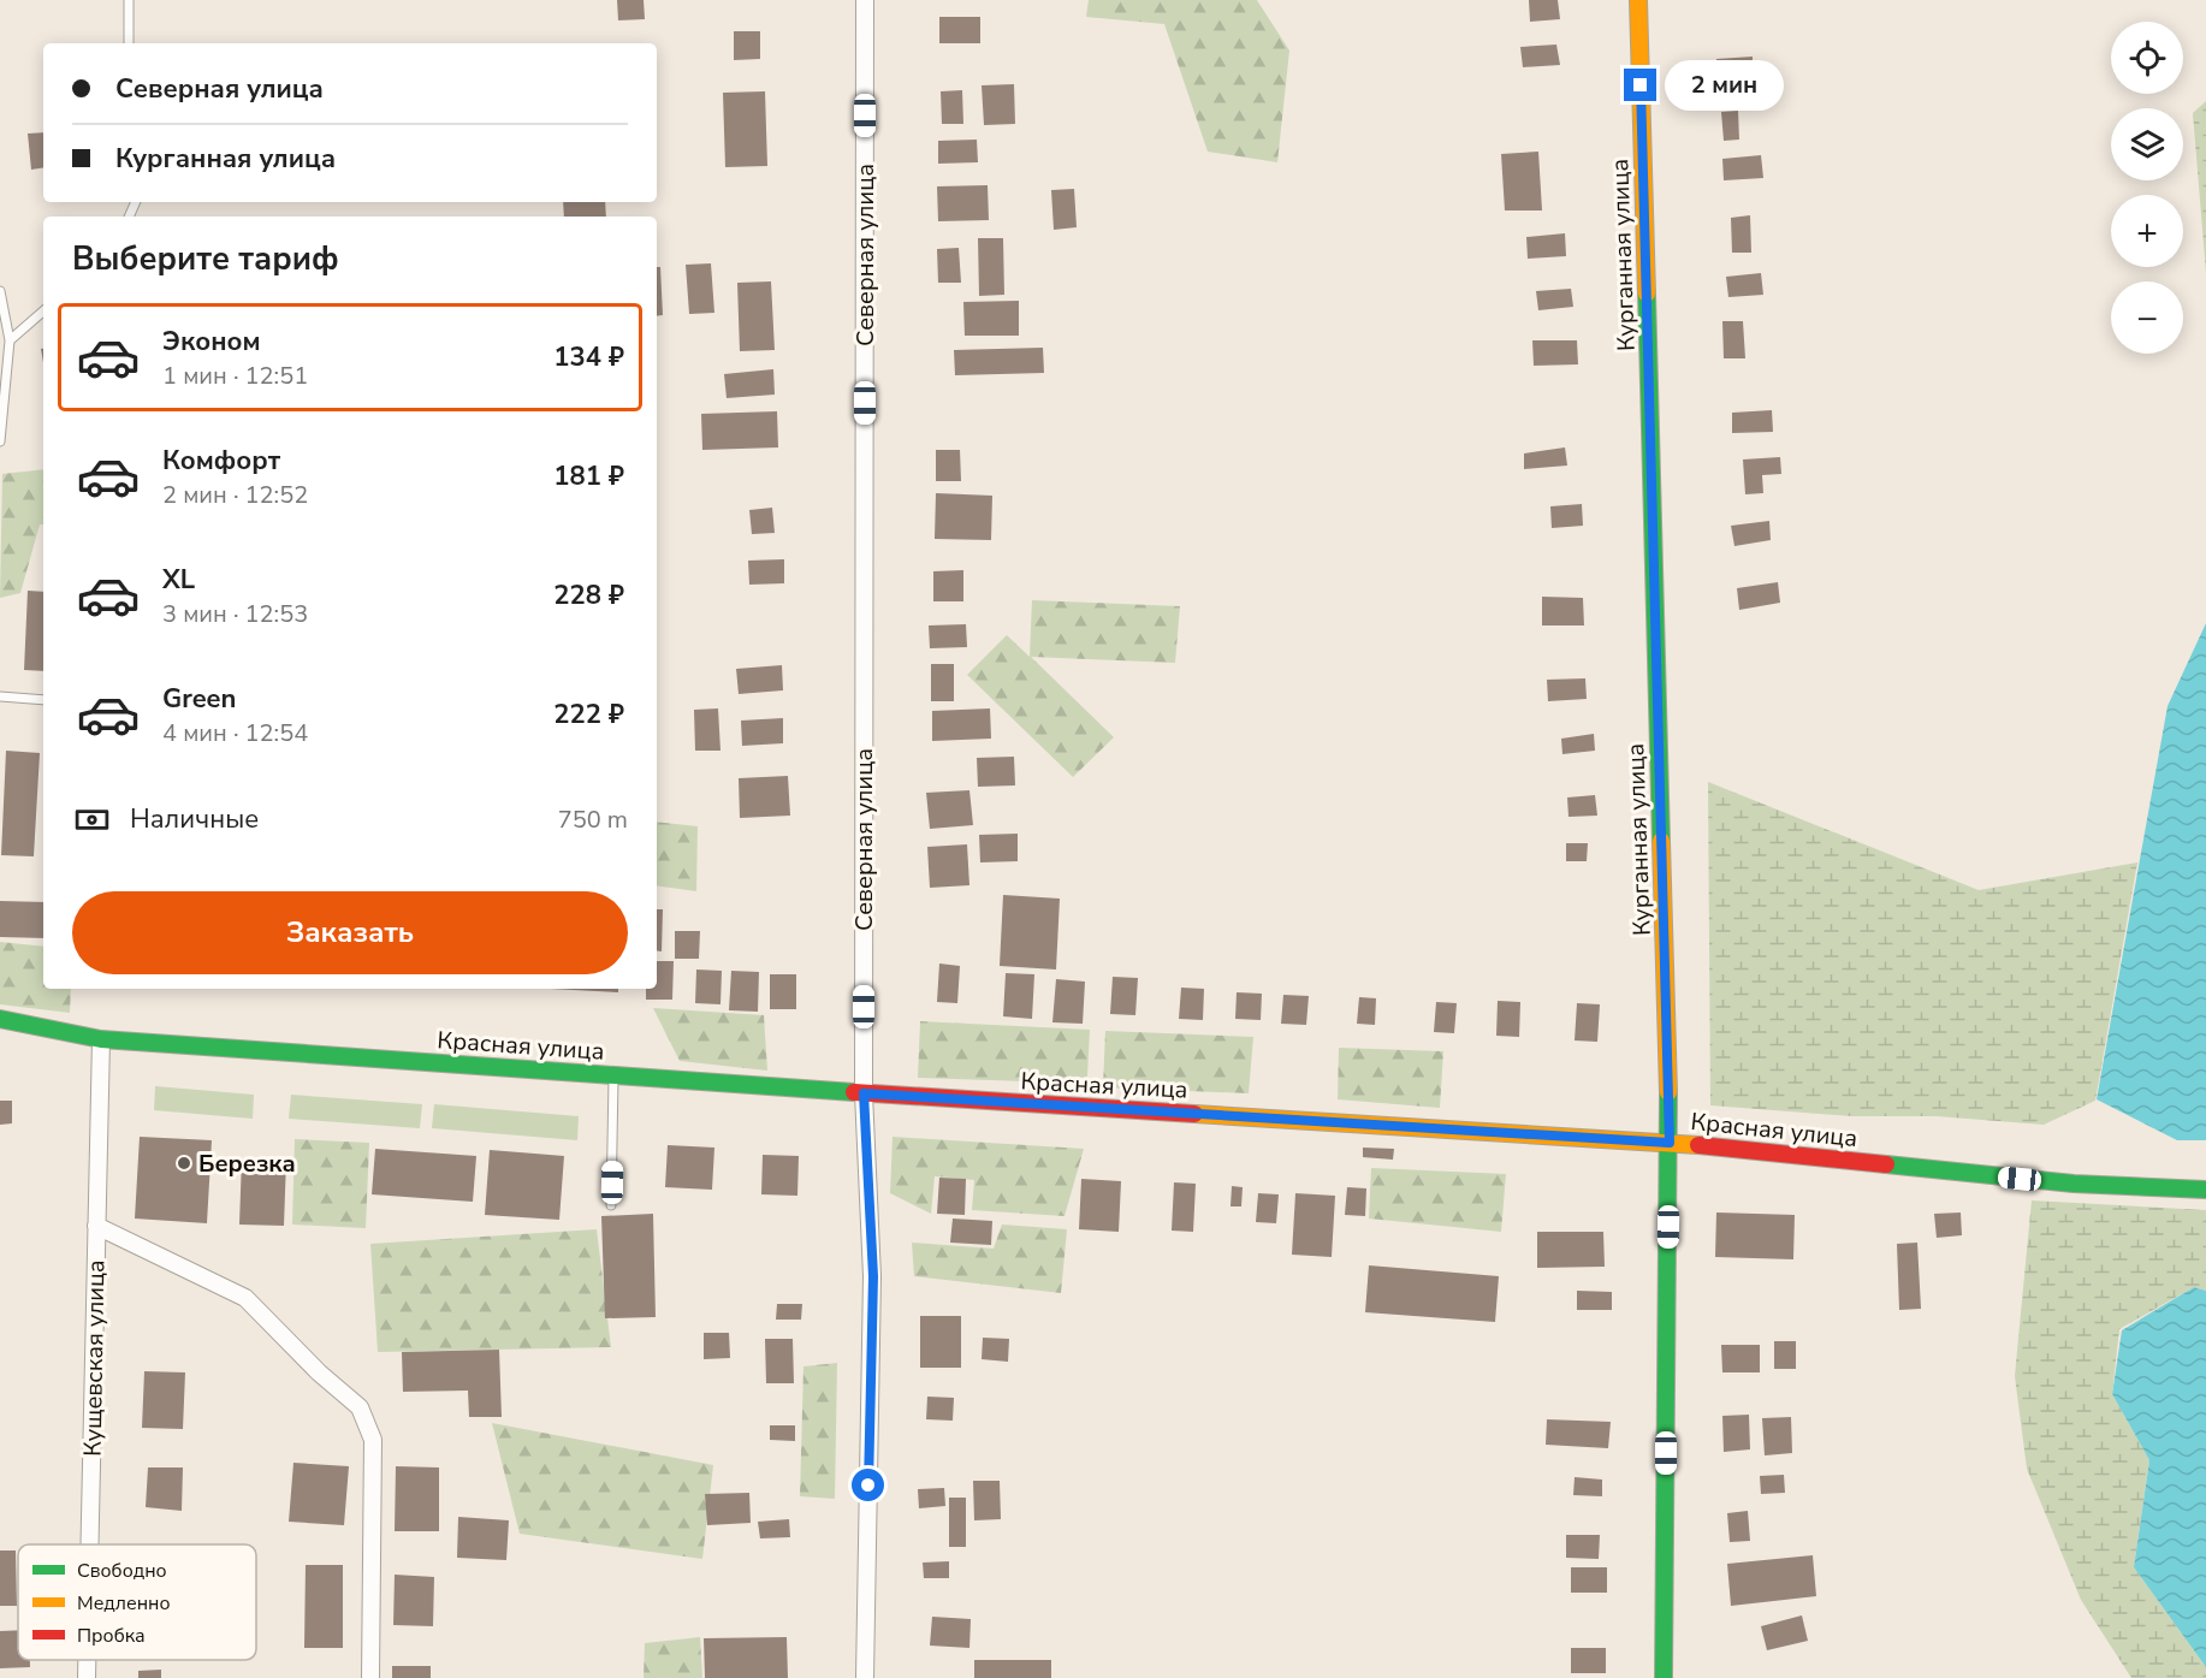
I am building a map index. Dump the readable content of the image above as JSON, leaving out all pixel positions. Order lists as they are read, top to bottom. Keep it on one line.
{"streets":{"street":["Северная улица","Курганная улица","Красная улица","Кущевская улица"]},"crossings":[["Северная улица","Красная улица"],["Курганная улица","Красная улица"],["Красная улица","Кущевская улица"]],"places":["Березка"],"legend":["Свободно","Медленно","Пробка"],"page":{"map_buttons":["+","−"],"banner":["Северная улица","Курганная улица"],"bubble":"2 мин","heading":"Выберите тариф","list":[{"name":"Эконом","note":"1 мин · 12:51","value":"134 ₽"},{"name":"Комфорт","note":"2 мин · 12:52","value":"181 ₽"},{"name":"XL","note":"3 мин · 12:53","value":"228 ₽"},{"name":"Green","note":"4 мин · 12:54","value":"222 ₽"}],"pay":["Наличные","750 m"],"buttons":"Заказать"}}
